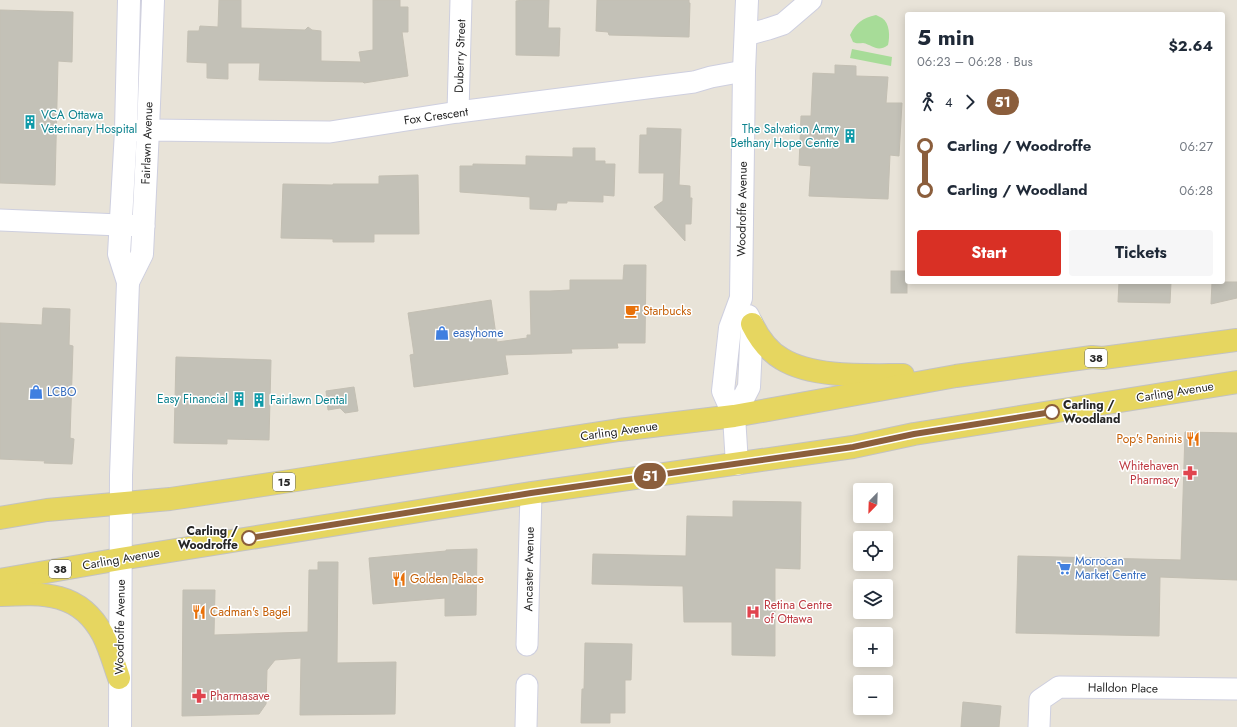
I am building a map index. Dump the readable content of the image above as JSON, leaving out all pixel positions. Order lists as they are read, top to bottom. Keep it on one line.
{"streets":{"main road":["Fairlawn Avenue","Woodroffe Avenue","38","Carling Avenue","15"],"street":["Duberry Street","Fox Crescent","Ancaster Avenue","Halldon Place"]},"crossings":[["Duberry Street","Fox Crescent"],["Fox Crescent","Fairlawn Avenue"],["Fox Crescent","Woodroffe Avenue"],["Fairlawn Avenue","Woodroffe Avenue"],["Fairlawn Avenue","Carling Avenue"],["Woodroffe Avenue","Carling Avenue"],["Carling Avenue","Ancaster Avenue"]],"places":{"building":["VCA Ottawa Veterinary Hospital","The Salvation Army Bethany Hope Centre","Easy Financial","Fairlawn Dental"],"cafe":["Starbucks"],"shop":["easyhome","LCBO"],"other":["Carling / Woodland","Carling / Woodroffe"],"restaurant":["Pop's Paninis","Golden Palace","Cadman's Bagel"],"pharmacy":["Whitehaven Pharmacy","Pharmasave"],"supermarket":["Morrocan Market Centre"],"hospital":["Retina Centre of Ottawa"]},"lines":["bus line 51"],"north":"bottom left","page":{"on_map":"51","heading":["5 min","06:23 – 06:28 · Bus","$2.64"],"legs":["4","51"],"list":[{"name":"Carling / Woodroffe","value":"06:27"},{"name":"Carling / Woodland","value":"06:28"}],"buttons":["Start","Tickets"],"map_buttons":["+","−"]}}
